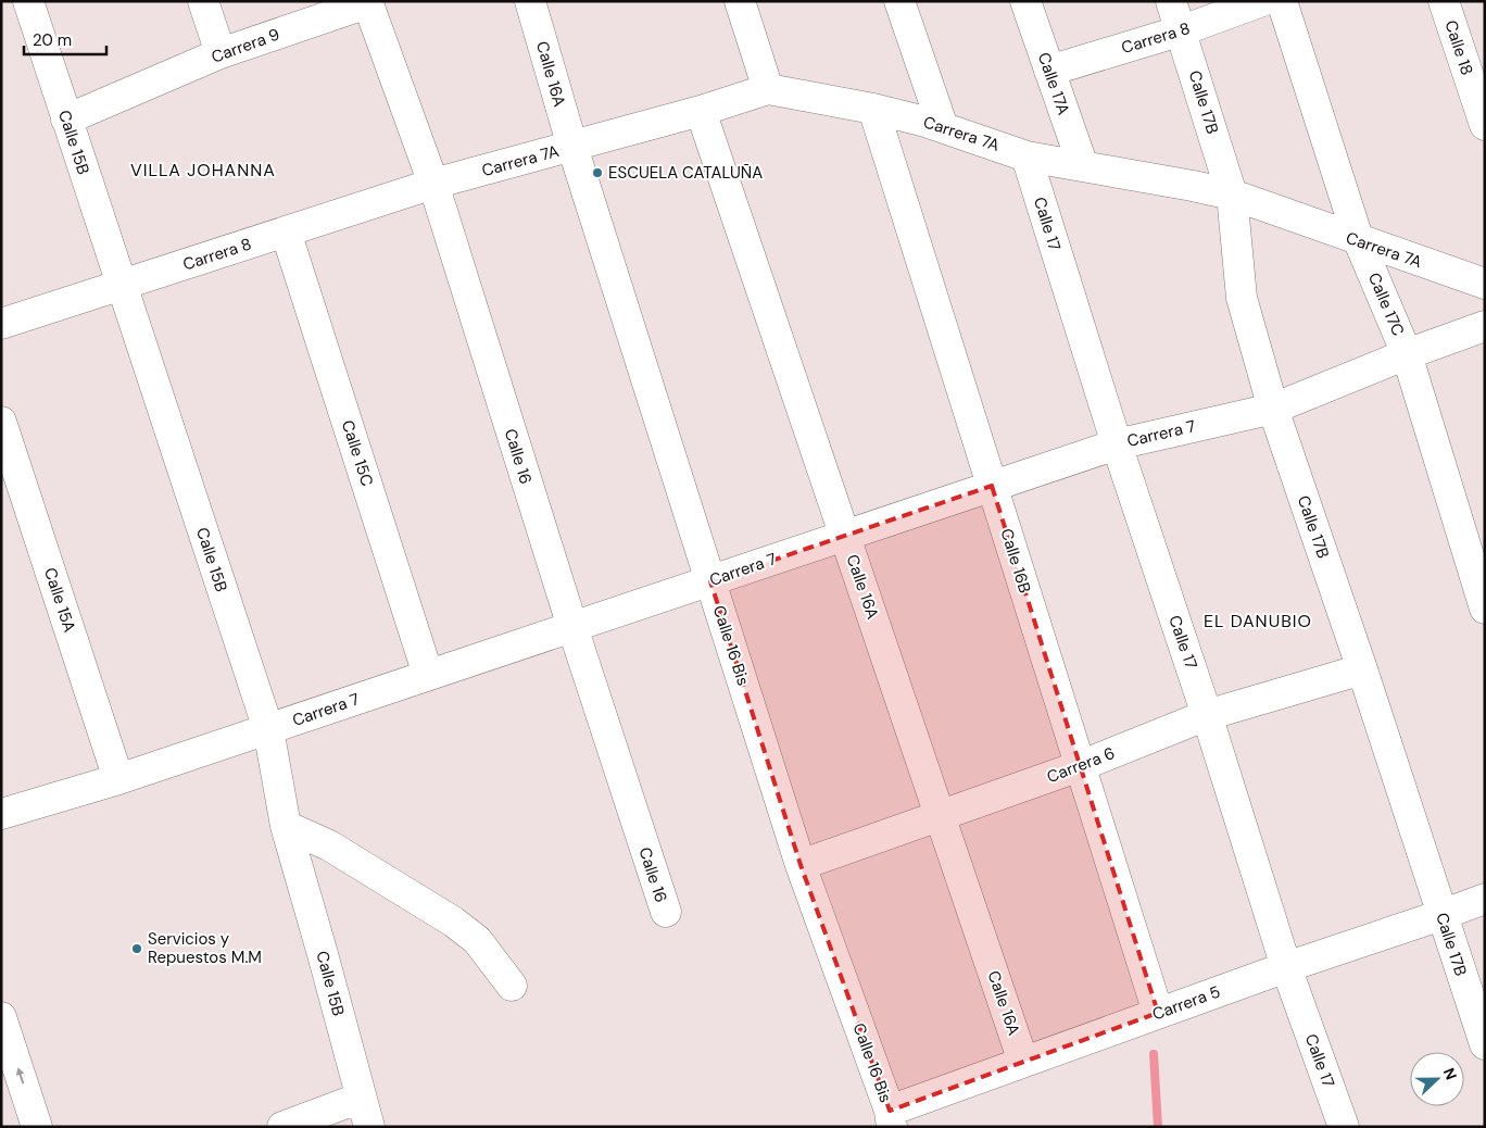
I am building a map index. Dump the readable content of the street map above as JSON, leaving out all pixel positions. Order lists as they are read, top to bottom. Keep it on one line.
{"streets":{"street":["Carrera 8","Carrera 9","Calle 18","Calle 16A","Calle 17A","Calle 17B","Carrera 7A","Calle 15B","Calle 17","Calle 17C","Carrera 7","Calle 15C","Calle 16","Calle 16B","Calle 15A","Calle 16 Bis","Carrera 6","Carrera 5"]},"crossings":[["Carrera 8","Calle 17A"],["Carrera 8","Calle 17B"],["Carrera 8","Carrera 7A"],["Carrera 8","Calle 15B"],["Carrera 8","Calle 15C"],["Carrera 8","Calle 16"],["Carrera 9","Calle 15B"],["Carrera 9","Calle 16"],["Calle 16A","Carrera 7A"],["Calle 16A","Carrera 7"],["Calle 16A","Calle 16 Bis"],["Calle 16A","Carrera 6"],["Calle 16A","Carrera 5"],["Calle 17A","Carrera 7A"],["Calle 17B","Carrera 7A"],["Calle 17B","Carrera 7"],["Calle 17B","Carrera 6"],["Calle 17B","Carrera 5"],["Carrera 7A","Calle 17"],["Carrera 7A","Calle 17C"],["Carrera 7A","Calle 16"],["Carrera 7A","Calle 16B"],["Carrera 7A","Calle 16 Bis"],["Calle 15B","Carrera 7"],["Calle 17","Carrera 7"],["Calle 17","Carrera 6"],["Calle 17","Carrera 5"],["Calle 17C","Carrera 7"],["Carrera 7","Calle 15C"],["Carrera 7","Calle 16"],["Carrera 7","Calle 16B"],["Carrera 7","Calle 15A"],["Carrera 7","Calle 16 Bis"],["Calle 16B","Carrera 6"],["Calle 16B","Carrera 5"],["Calle 16 Bis","Carrera 6"],["Calle 16 Bis","Carrera 5"]],"districts":["VILLA JOHANNA","EL DANUBIO"],"places":["ESCUELA CATALUÑA","Servicios y Repuestos M.M"],"scale_bar":"20 m","north":"right"}
